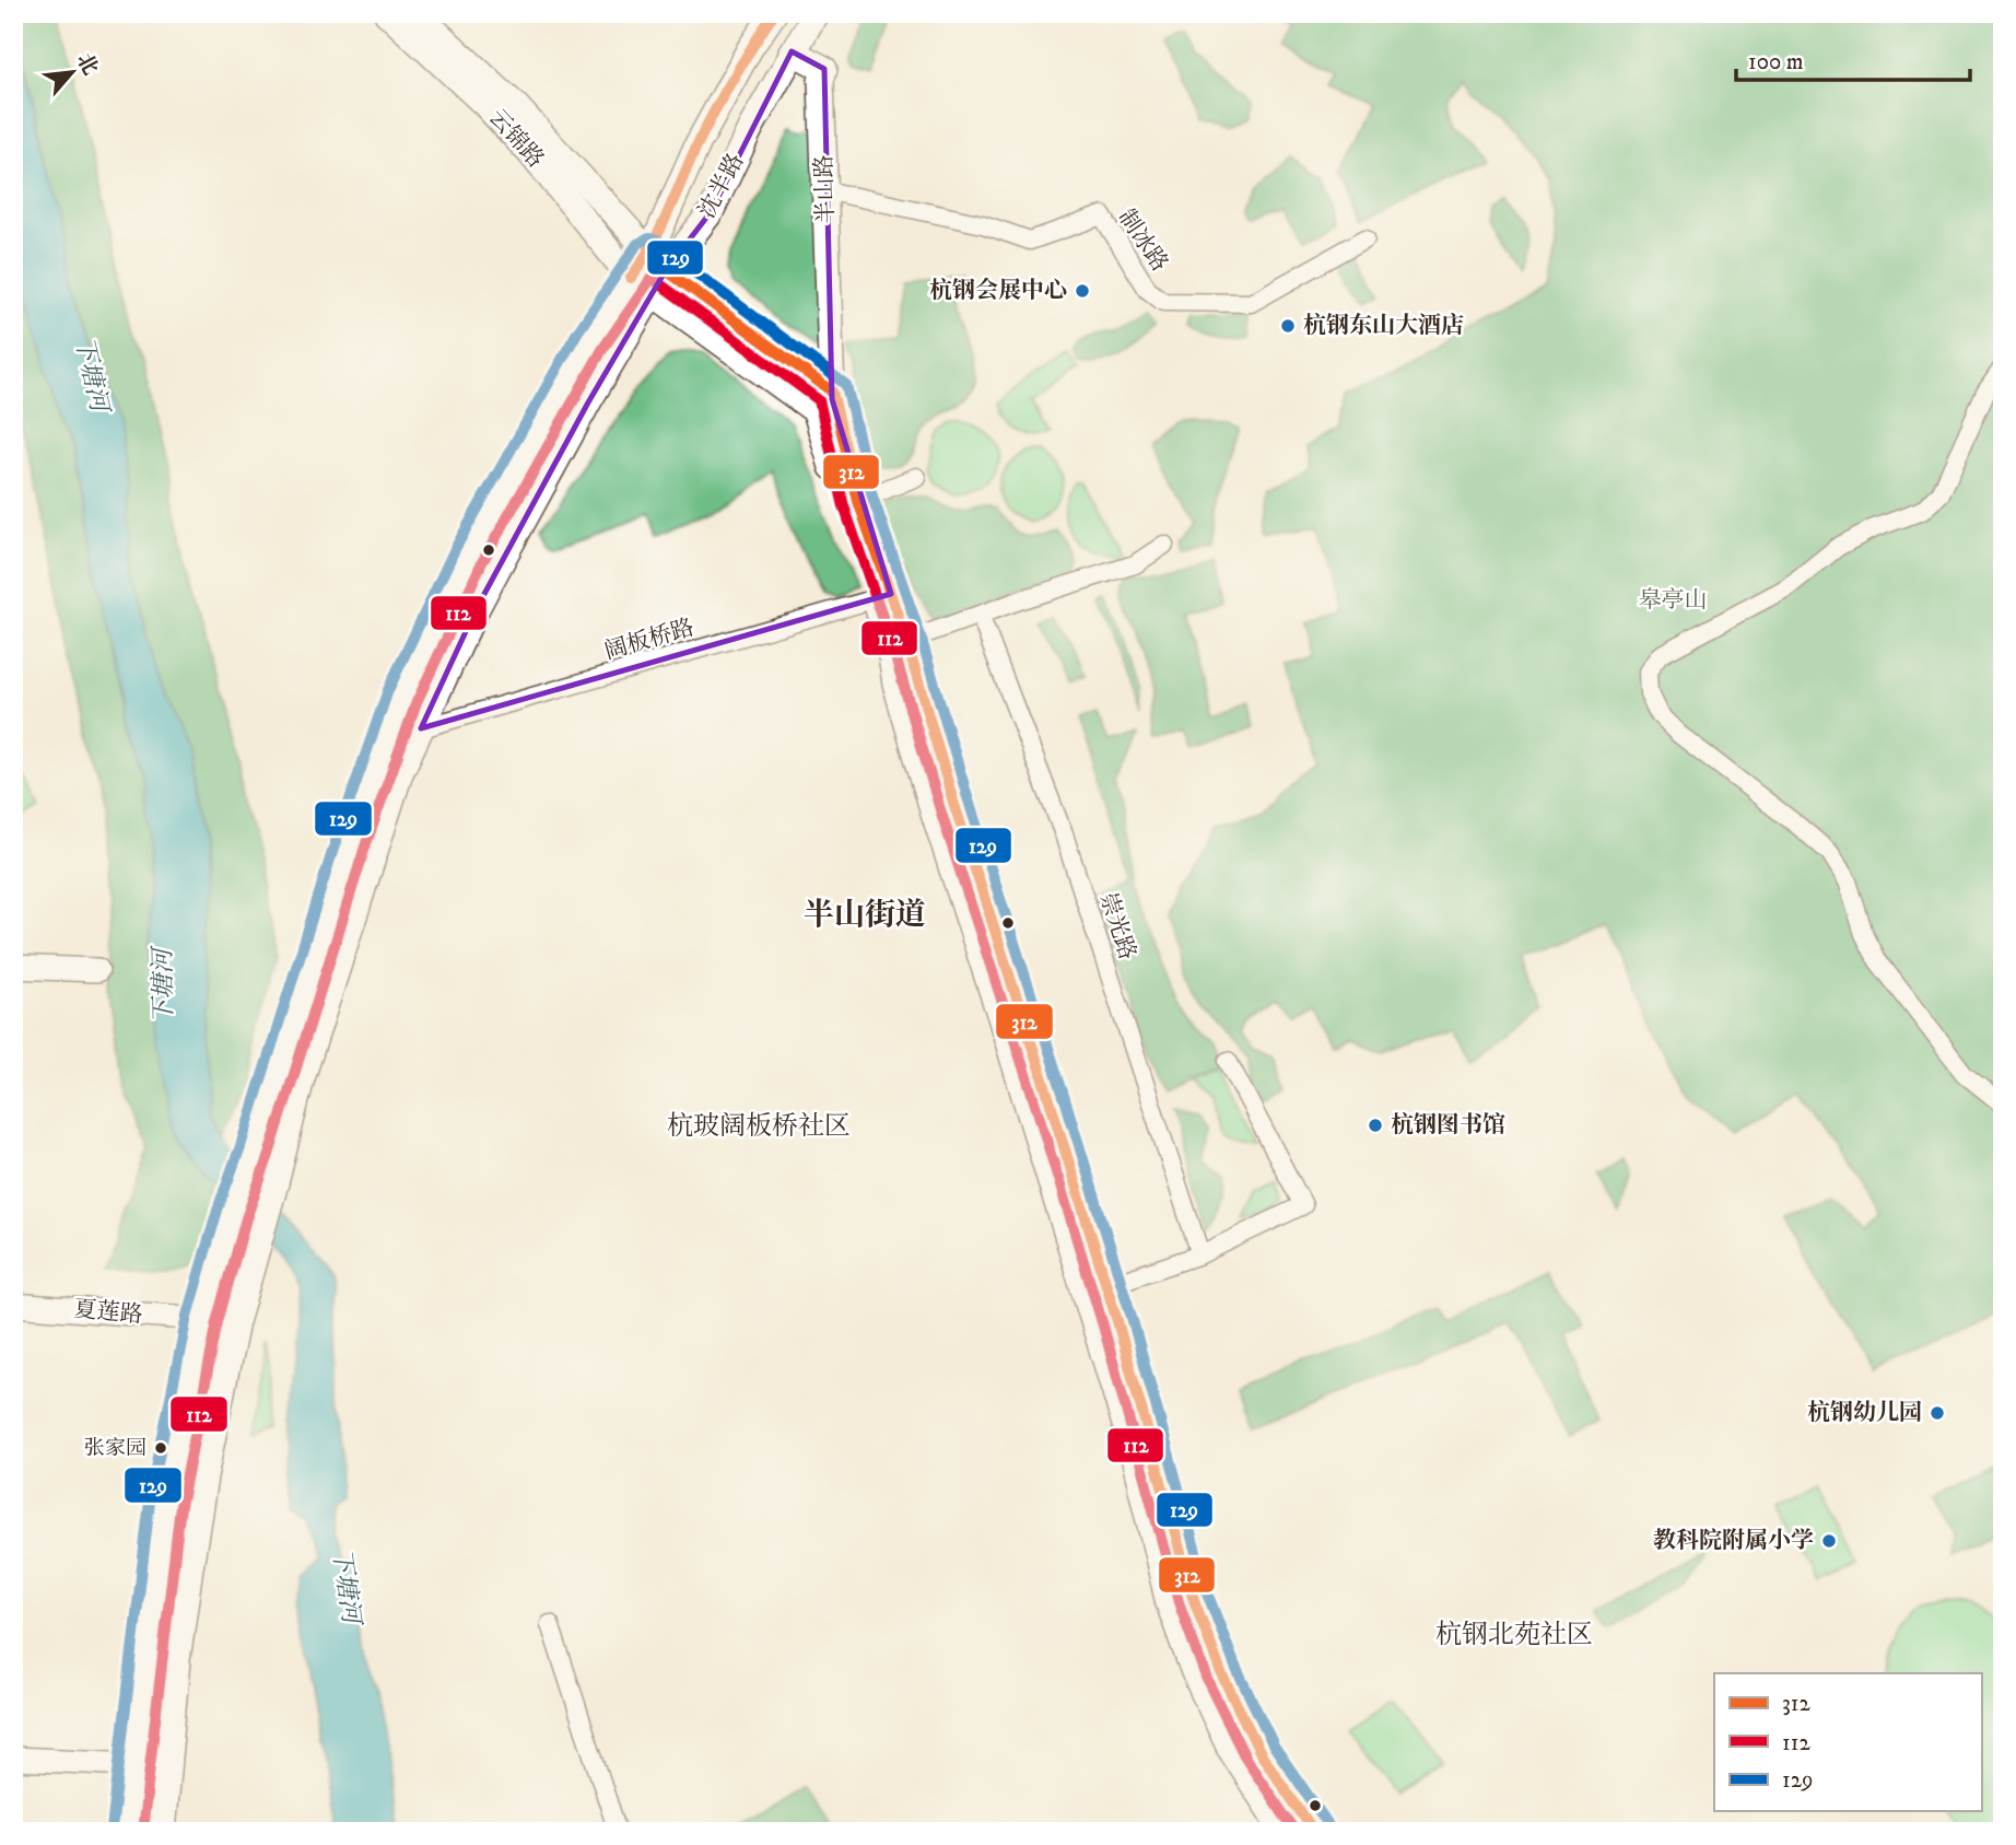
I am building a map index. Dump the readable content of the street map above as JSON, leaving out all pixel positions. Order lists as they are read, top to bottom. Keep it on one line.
{"streets":{"main road":["云锦路","沈半路","半山路"],"street":["制冰路","阔板桥路","崇光路","夏莲路"]},"crossings":[["云锦路","沈半路"],["沈半路","半山路"],["沈半路","阔板桥路"],["沈半路","夏莲路"],["半山路","制冰路"],["半山路","阔板桥路"]],"districts":["半山街道","杭玻阔板桥社区","杭钢北苑社区"],"water":["下塘河"],"parks":["皋亭山"],"places":["杭钢会展中心","杭钢东山大酒店","杭钢图书馆","杭钢幼儿园","张家园","教科院附属小学"],"lines":["transit line 312","transit line 129","transit line 112"],"legend":["312","112","129"],"scale_bar":"100 m","north":"top right"}
